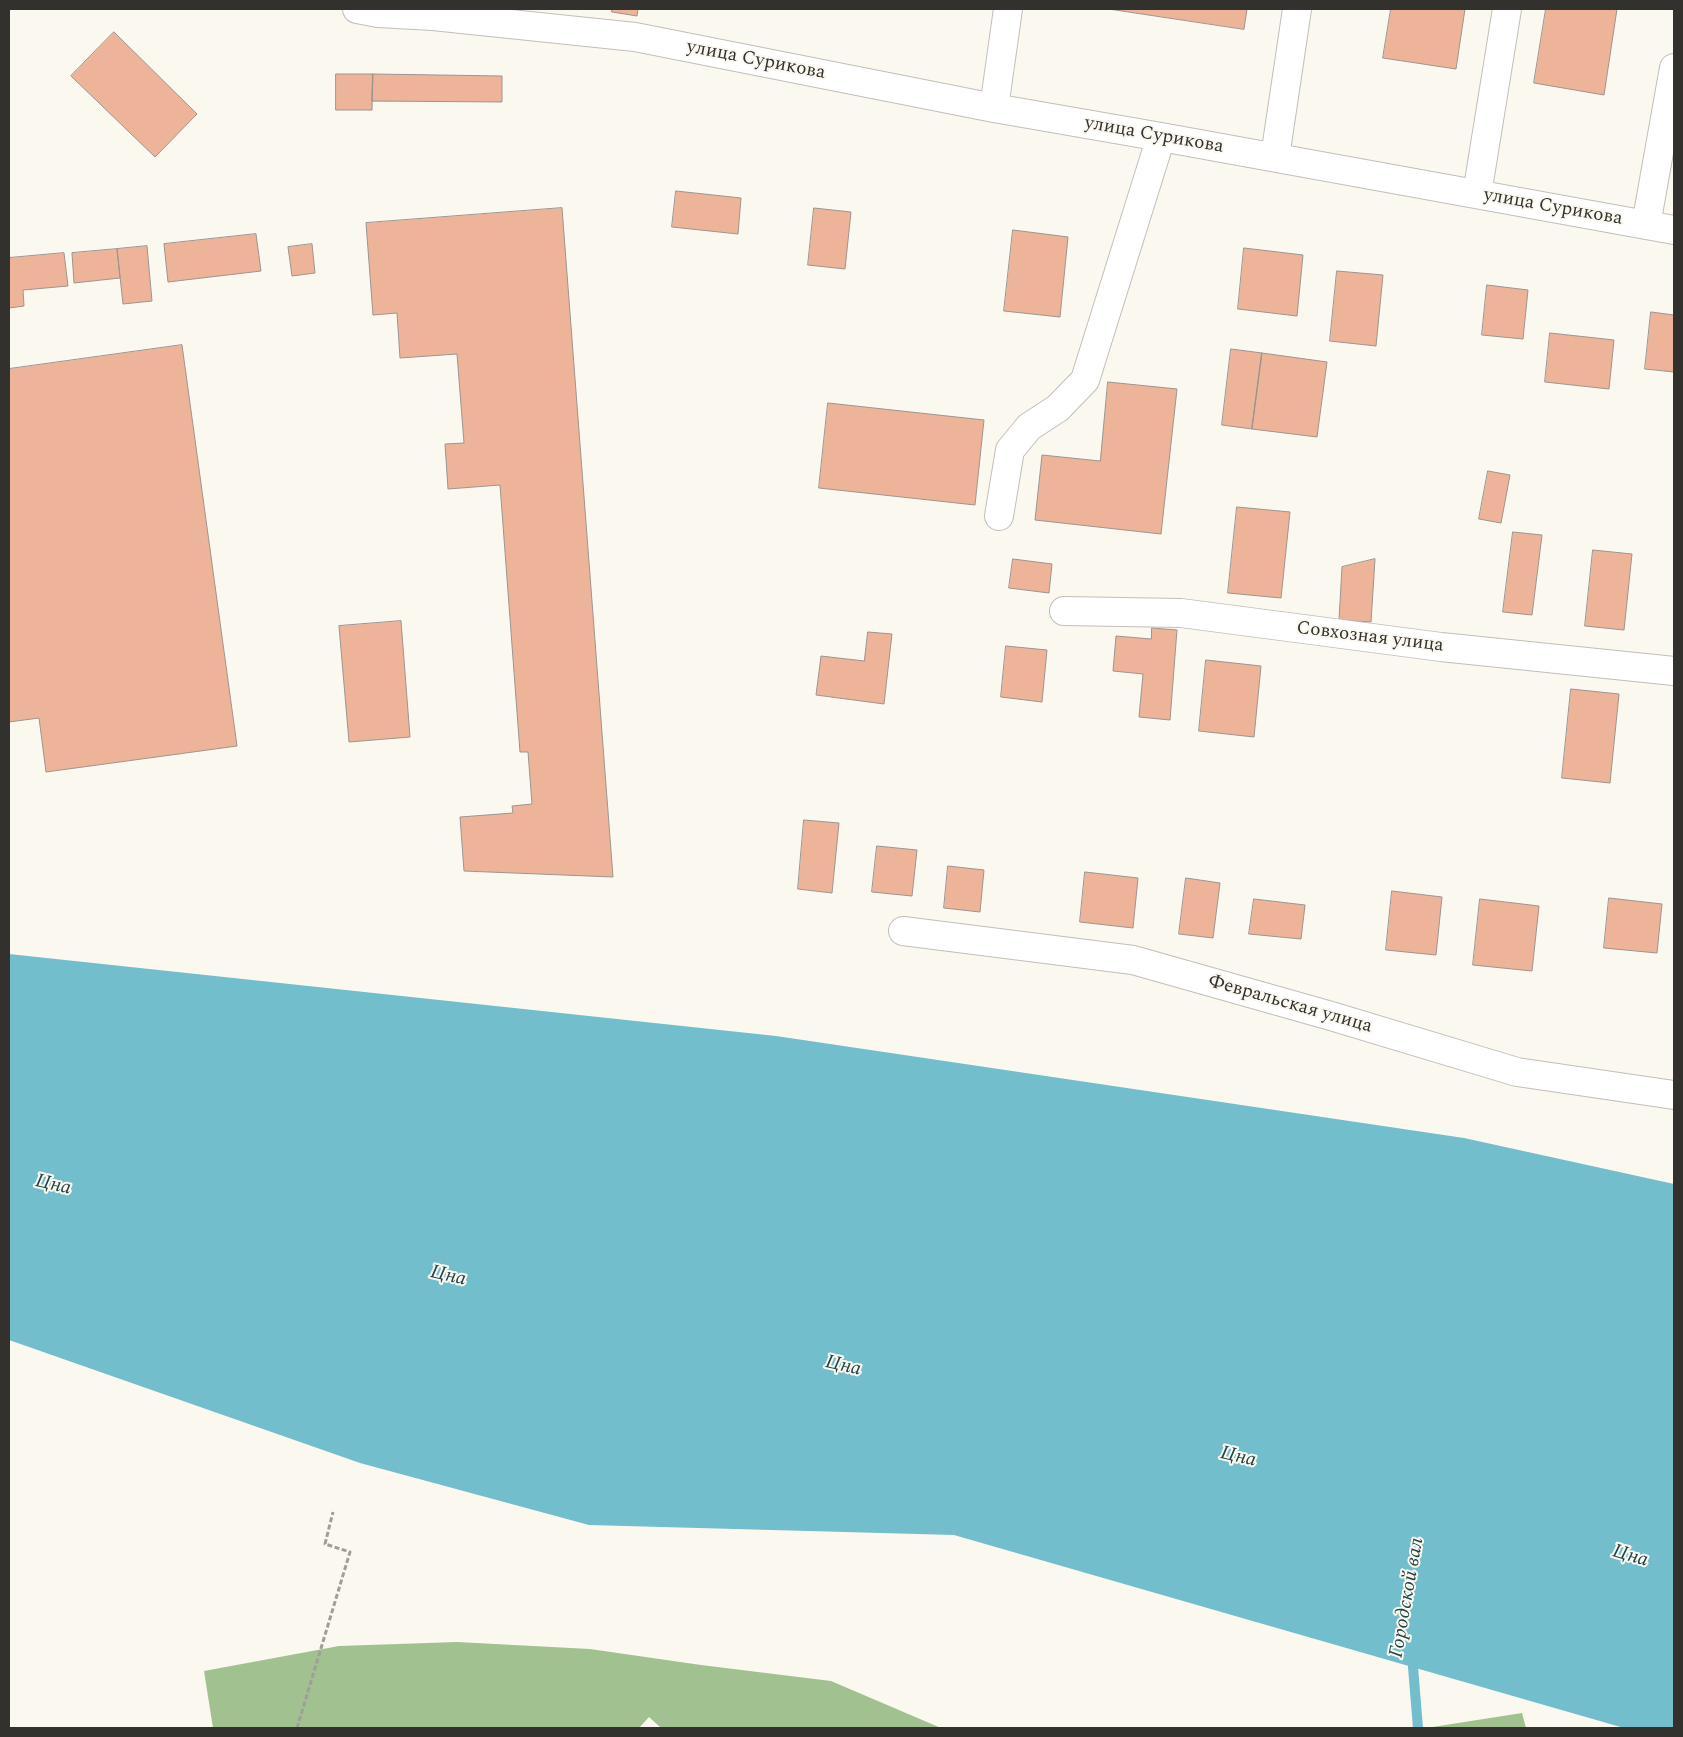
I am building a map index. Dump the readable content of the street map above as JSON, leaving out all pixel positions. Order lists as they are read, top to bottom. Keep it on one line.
{"streets":{"street":["улица Сурикова","Совхозная улица","Февральская улица"]},"water":["Цна","Городской вал"]}
